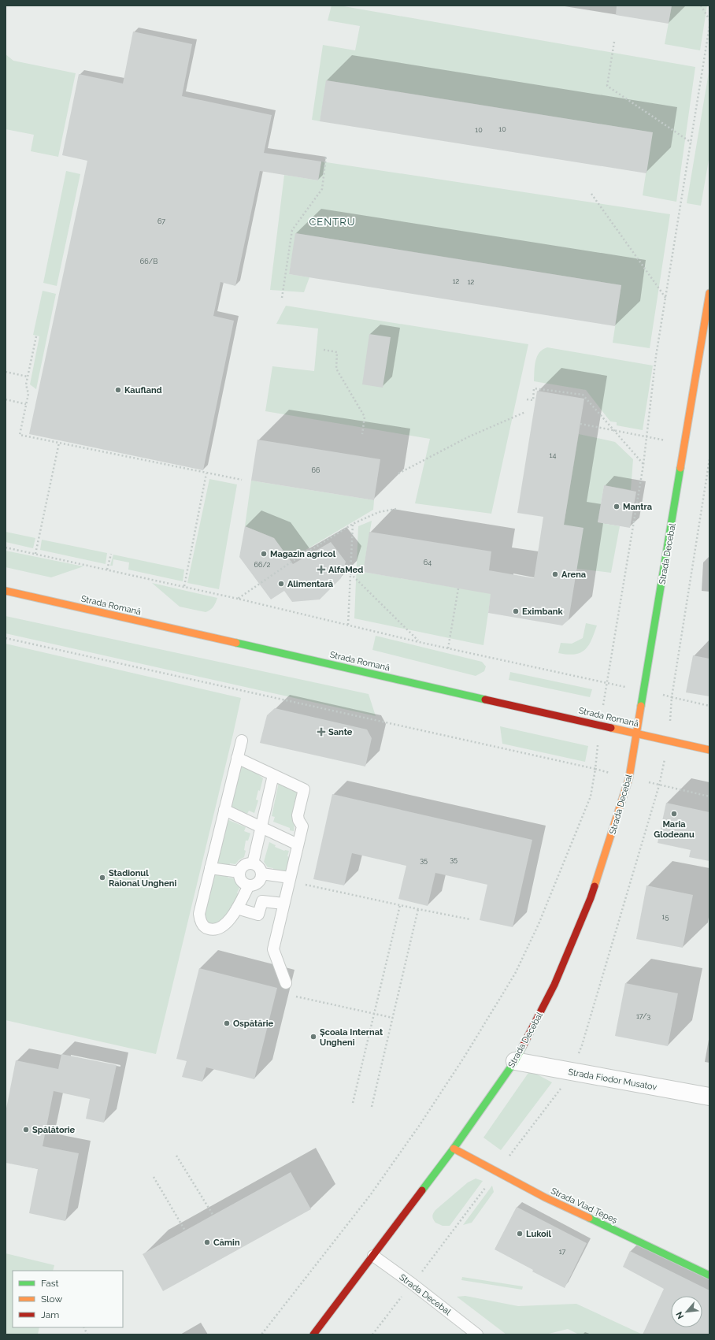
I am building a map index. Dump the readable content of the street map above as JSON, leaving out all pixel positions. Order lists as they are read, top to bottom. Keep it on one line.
{"streets":{"main road":["Strada Decebal","Strada Romană","Strada Vlad Ţepeș"],"street":["Strada Fiodor Musatov"]},"crossings":[["Strada Decebal","Strada Romană"],["Strada Decebal","Strada Fiodor Musatov"],["Strada Decebal","Strada Vlad Ţepeș"]],"districts":["CENTRU"],"places":{"other":["Kaufland","Mantra","Magazin agricol","Arena","Alimentară","Eximbank","Maria Glodeanu","Stadionul Raional Ungheni","Ospătărie","Școala Internat Ungheni","Spălătorie","Lukoil","Cămin"],"health":["AlfaMed","Sante"]},"house_numbers":["10","10","67","66/B","12","12","14","66","64","66/2","35","35","15","17/3","17"],"legend":["Fast","Slow","Jam"],"north":"bottom left"}
